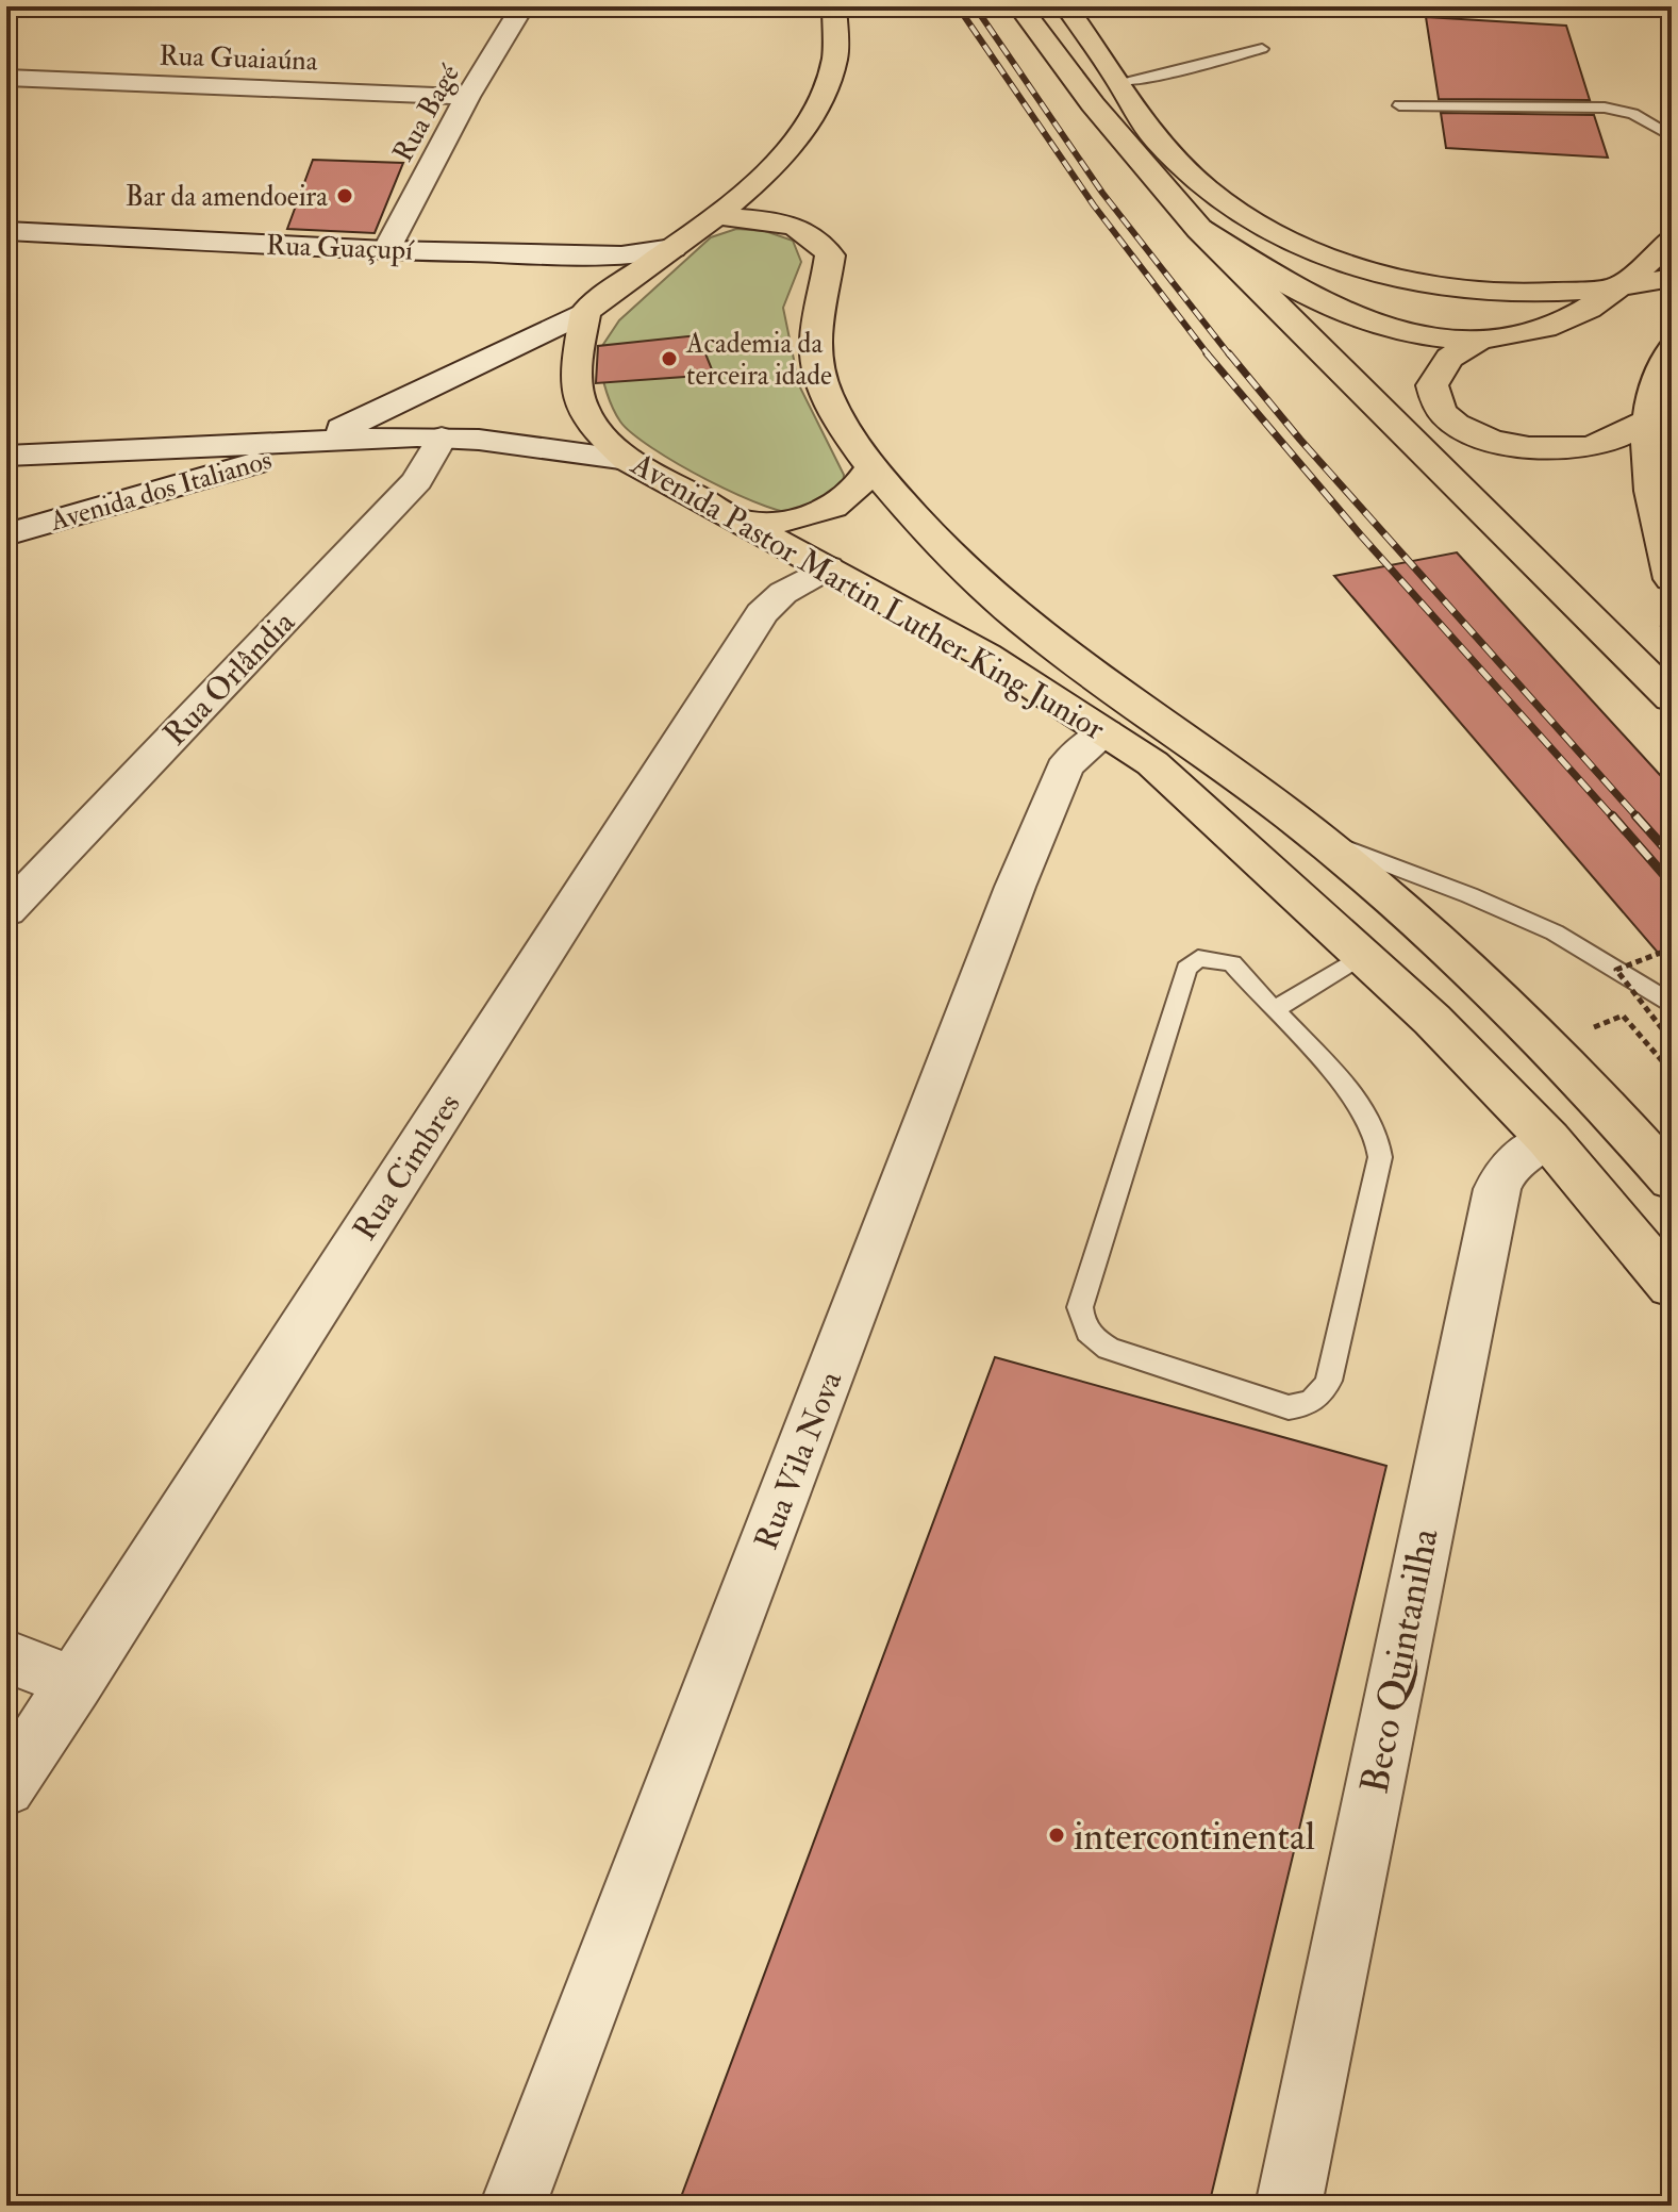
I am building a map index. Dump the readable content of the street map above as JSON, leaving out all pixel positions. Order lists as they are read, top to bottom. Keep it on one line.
{"streets":{"main road":["Avenida Pastor Martin Luther King Junior"],"street":["Rua Guaiaúna","Rua Bagé","Rua Guaçupí","Avenida dos Italianos","Rua Orlândia","Rua Cimbres","Rua Vila Nova","Beco Quintanilha"]},"crossings":[["Rua Guaiaúna","Rua Bagé"],["Rua Bagé","Rua Guaçupí"],["Avenida dos Italianos","Avenida Pastor Martin Luther King Junior"],["Avenida dos Italianos","Rua Orlândia"],["Avenida Pastor Martin Luther King Junior","Rua Cimbres"],["Avenida Pastor Martin Luther King Junior","Rua Vila Nova"],["Avenida Pastor Martin Luther King Junior","Beco Quintanilha"]],"places":["Bar da amendoeira","Academia da terceira idade","intercontinental"]}
